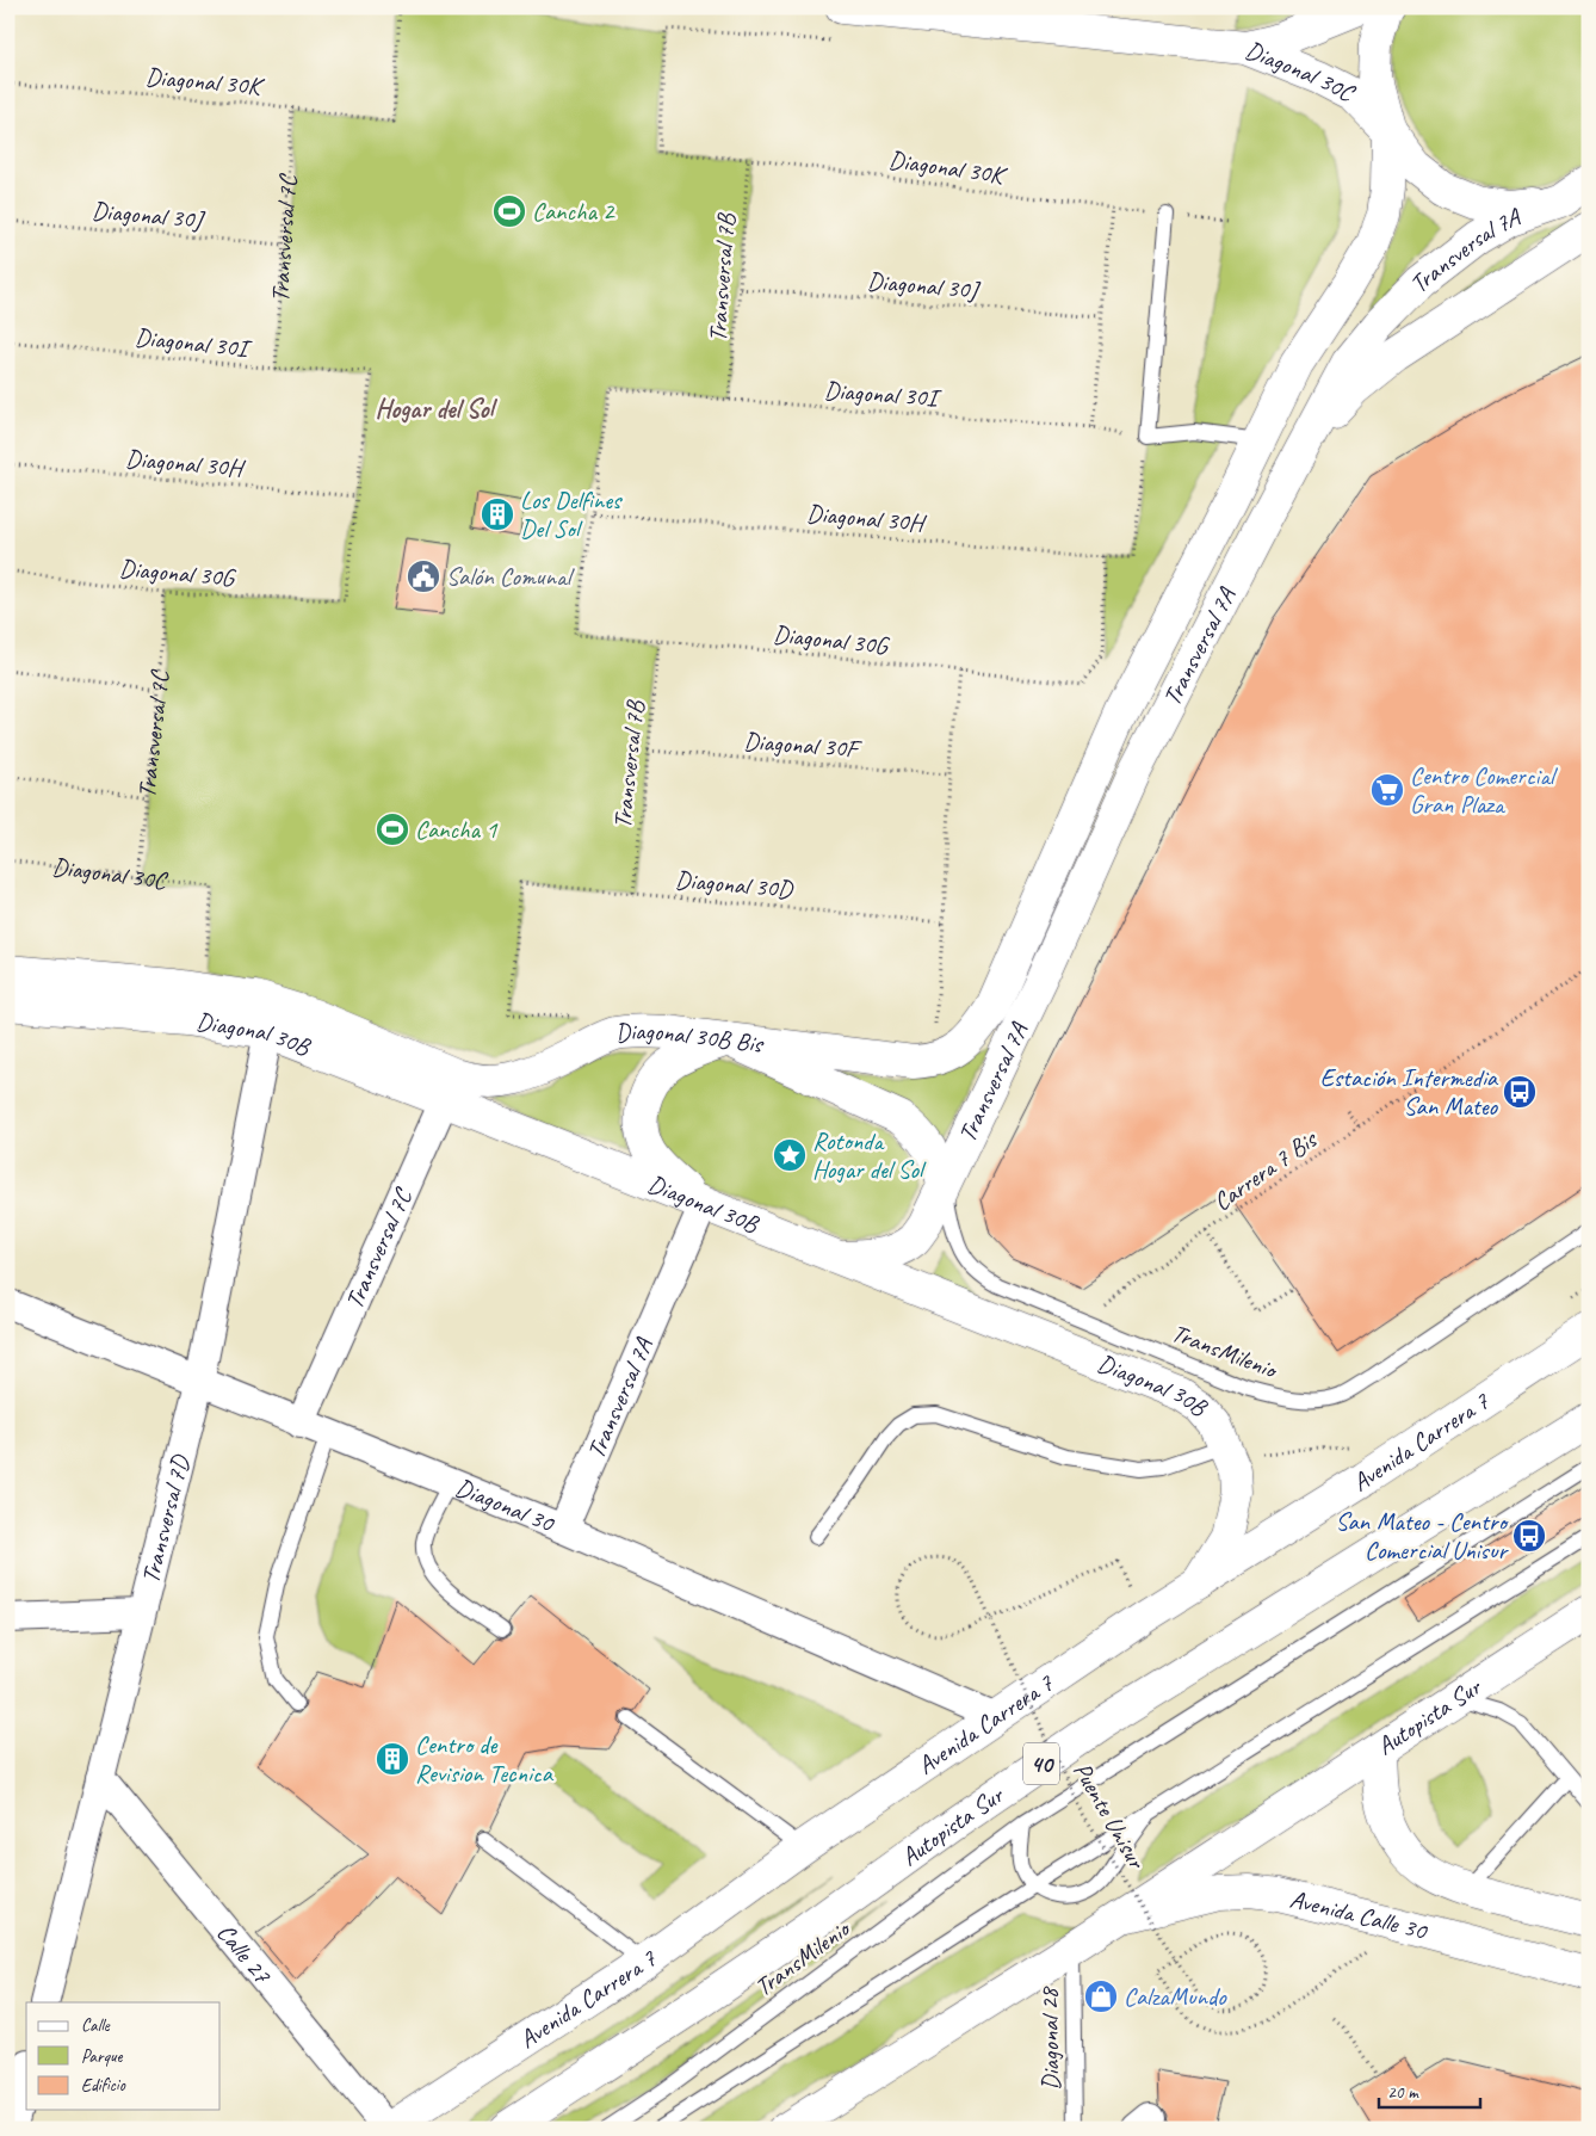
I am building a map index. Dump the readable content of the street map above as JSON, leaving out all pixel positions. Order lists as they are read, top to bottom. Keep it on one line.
{"streets":{"main road":["Diagonal 30C","Transversal 7A","Diagonal 30B","Diagonal 30B Bis","Avenida Carrera 7","Autopista Sur","40","Avenida Calle 30"],"street":["Transversal 7C","Diagonal 30","Transversal 7D","Calle 27"],"lane":["TransMilenio","Diagonal 28"],"path":["Diagonal 30K","Diagonal 30J","Transversal 7B","Diagonal 30I","Diagonal 30H","Diagonal 30G","Diagonal 30F","Diagonal 30D","Carrera 7 Bis","Puente Unisur"]},"crossings":[["Diagonal 30C","Transversal 7C"],["Diagonal 30C","Transversal 7A"],["Diagonal 30K","Transversal 7C"],["Diagonal 30K","Transversal 7B"],["Diagonal 30J","Transversal 7C"],["Diagonal 30J","Transversal 7B"],["Transversal 7C","Diagonal 30I"],["Transversal 7C","Diagonal 30G"],["Transversal 7C","Diagonal 30B"],["Transversal 7C","Diagonal 30B Bis"],["Transversal 7C","Diagonal 30"],["Transversal 7A","Diagonal 30B"],["Transversal 7A","Diagonal 30B Bis"],["Transversal 7A","TransMilenio"],["Transversal 7A","Diagonal 30"],["Transversal 7B","Diagonal 30I"],["Transversal 7B","Diagonal 30G"],["Transversal 7B","Diagonal 30F"],["Transversal 7B","Diagonal 30D"],["Diagonal 30I","Diagonal 30H"],["Diagonal 30I","Diagonal 30G"],["Diagonal 30H","Diagonal 30G"],["Diagonal 30B","Diagonal 30B Bis"],["Diagonal 30B","Avenida Carrera 7"],["Diagonal 30B","Transversal 7D"],["Carrera 7 Bis","TransMilenio"],["Avenida Carrera 7","Diagonal 30"],["Avenida Carrera 7","Calle 27"],["Diagonal 30","Transversal 7D"],["Transversal 7D","Calle 27"],["Autopista Sur","Avenida Calle 30"],["Autopista Sur","Diagonal 28"],["Puente Unisur","Avenida Calle 30"]],"districts":["Hogar del Sol"],"places":{"sports":["Cancha 2","Cancha 1"],"building":["Los Delfines Del Sol","Centro de Revision Tecnica"],"public building":["Salón Comunal"],"supermarket":["Centro Comercial Gran Plaza"],"bus stop":["Estación Intermedia San Mateo","San Mateo - Centro Comercial Unisur"],"place":["Rotonda Hogar del Sol"],"shop":["CalzaMundo"]},"legend":["Calle","Parque","Edificio"],"scale_bar":"20 m"}
